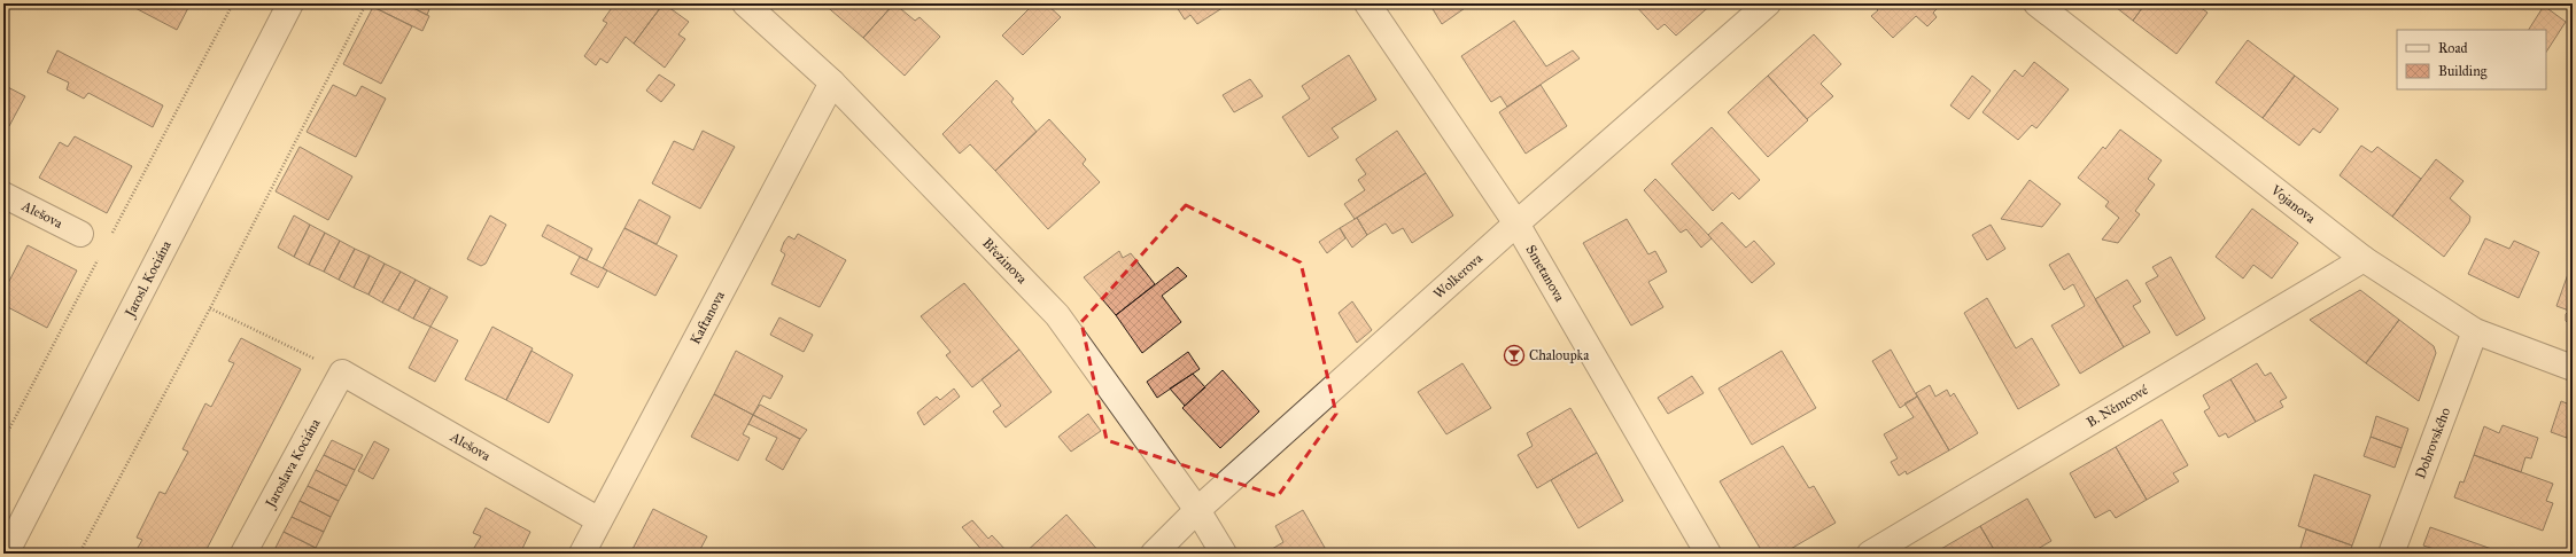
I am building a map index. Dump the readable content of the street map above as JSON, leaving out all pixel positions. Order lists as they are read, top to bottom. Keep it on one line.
{"streets":{"street":["Vojanova","Alešova","Březinova","Smetanova","Wolkerova","Jarosl. Kociána","Kaftanova","B. Němcové","Dobrovského","Jaroslava Kociána"]},"crossings":[["Vojanova","B. Němcové"],["Vojanova","Dobrovského"],["Alešova","Kaftanova"],["Alešova","Jaroslava Kociána"],["Březinova","Wolkerova"],["Březinova","Kaftanova"],["Smetanova","Wolkerova"]],"places":{"bar":["Chaloupka"]},"legend":["Road","Building"]}
